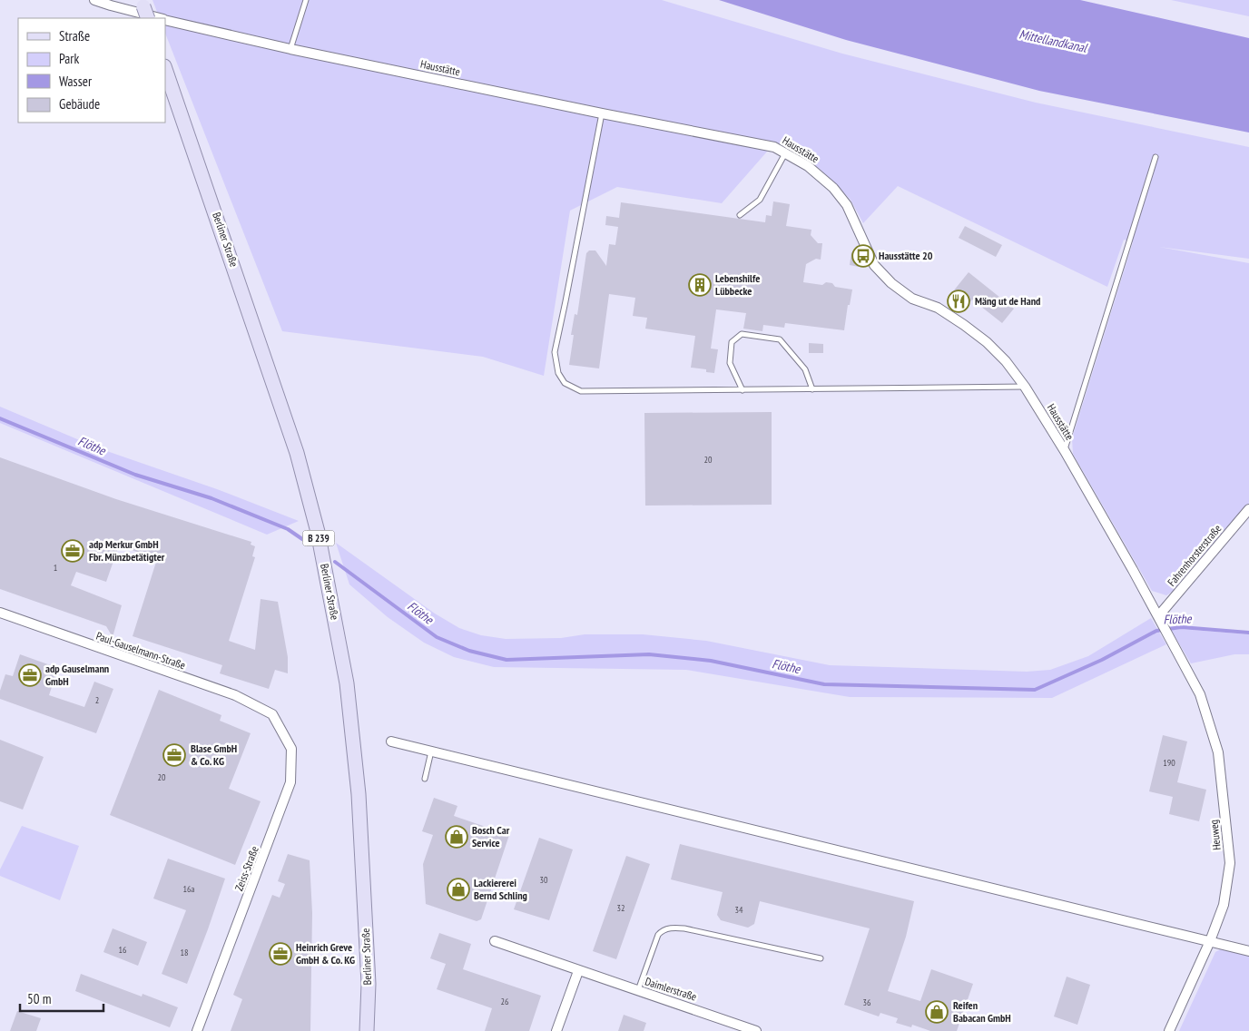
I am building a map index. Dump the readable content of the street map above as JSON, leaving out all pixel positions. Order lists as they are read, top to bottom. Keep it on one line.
{"streets":{"main road":["Berliner Straße","B 239"],"street":["Hausstätte","Fahrenhorsterstraße","Paul-Gauselmann-Straße","Heuweg","Zeiss-Straße","Daimlerstraße"]},"crossings":[["Hausstätte","Fahrenhorsterstraße"],["Hausstätte","Heuweg"],["Paul-Gauselmann-Straße","Zeiss-Straße"]],"water":["Mittellandkanal","Flöthe"],"places":{"bus stop":["Hausstätte 20"],"building":["Lebenshilfe Lübbecke"],"restaurant":["Mäng ut de Hand"],"office":["adp Merkur GmbH Fbr. Münzbetätigter","adp Gauselmann GmbH","Blase GmbH & Co. KG","Heinrich Greve GmbH & Co. KG"],"shop":["Bosch Car Service","Lackiererei Bernd Schling","Reifen Babacan GmbH"]},"house_numbers":["20","1","2","190","20","30","16a","32","34","16","18","26","36"],"legend":["Straße","Park","Wasser","Gebäude"],"scale_bar":"50 m"}
